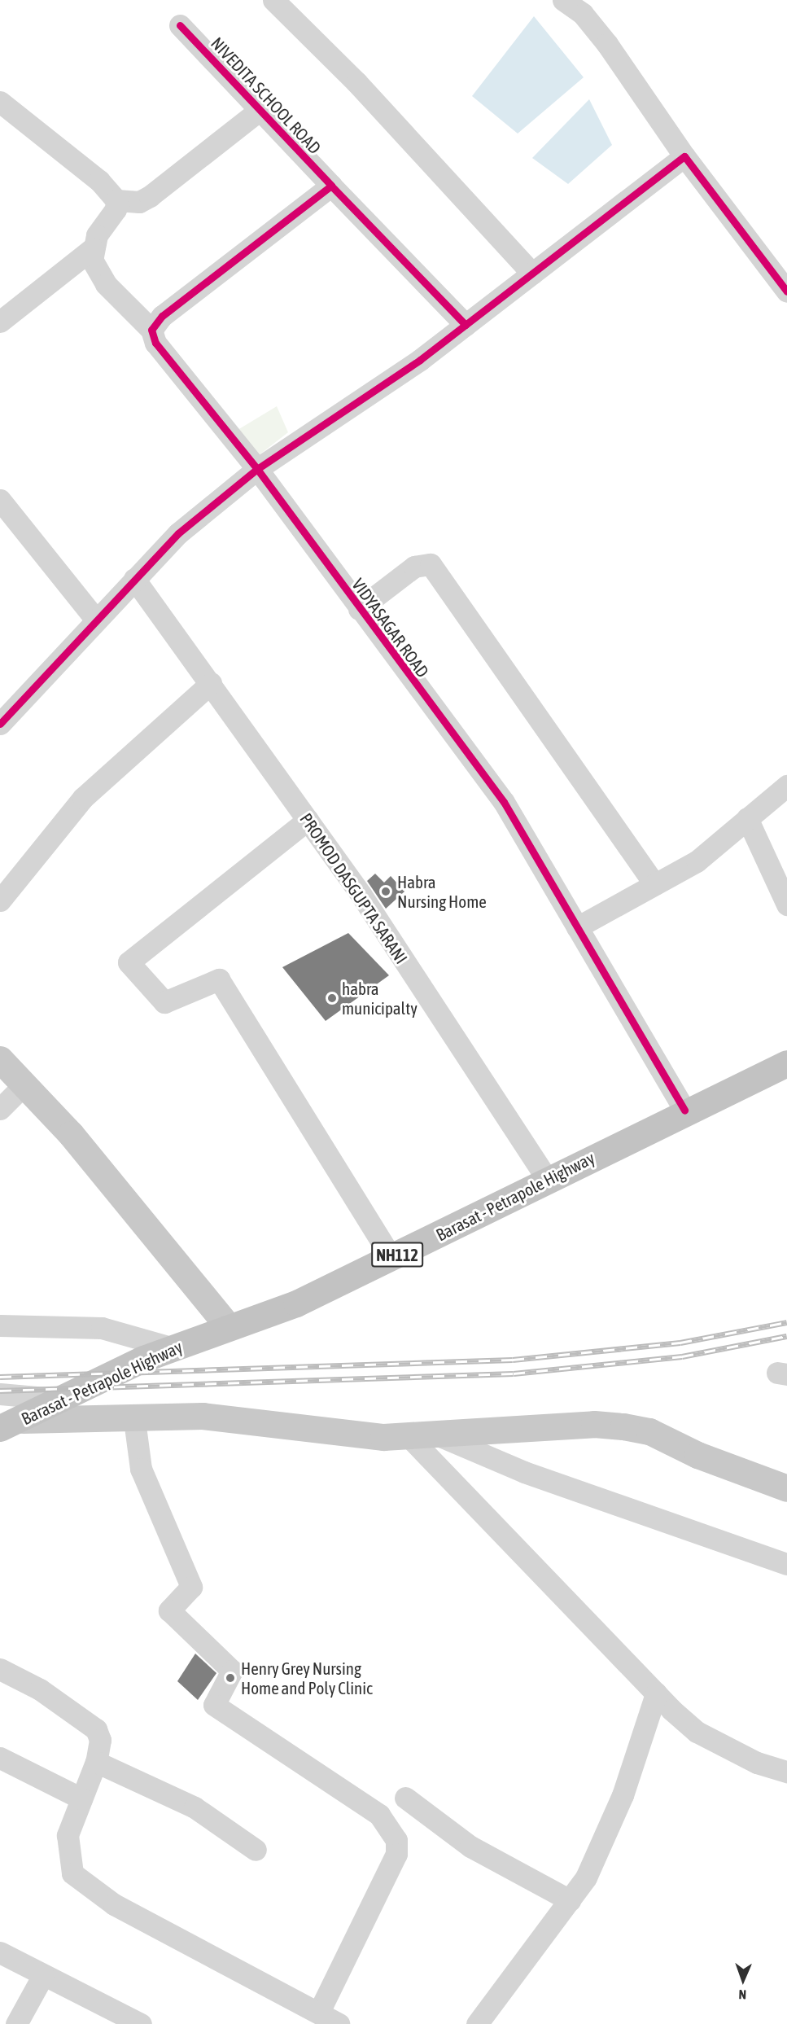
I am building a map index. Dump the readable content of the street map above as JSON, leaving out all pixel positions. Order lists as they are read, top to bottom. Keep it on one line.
{"streets":{"highway":["Barasat - Petrapole Highway","NH112"],"street":["NIVEDITA SCHOOL ROAD","VIDYASAGAR ROAD","PROMOD DASGUPTA SARANI"]},"crossings":[["VIDYASAGAR ROAD","Barasat - Petrapole Highway"],["PROMOD DASGUPTA SARANI","Barasat - Petrapole Highway"]],"places":["Habra Nursing Home","habra municipalty","Henry Grey Nursing Home and Poly Clinic"],"north":"bottom"}
